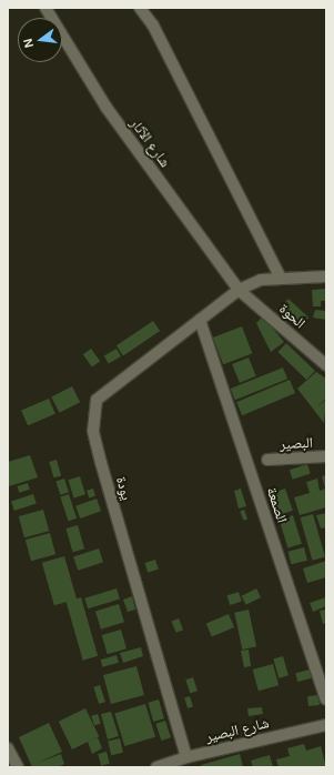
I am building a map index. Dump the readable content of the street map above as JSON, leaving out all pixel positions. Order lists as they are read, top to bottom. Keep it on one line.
{"streets":{"street":["شارع الآثار","الحوة","البصير","يودة","الصمعة","شارع البصير"]},"crossings":[["شارع الآثار","الحوة"],["شارع الآثار","يودة"],["الحوة","يودة"],["يودة","الصمعة"],["يودة","شارع البصير"]],"north":"left"}
